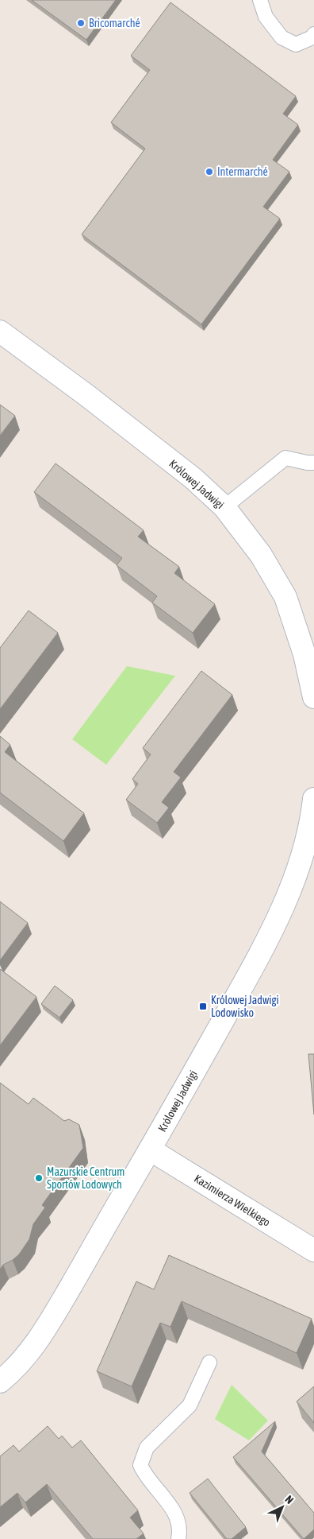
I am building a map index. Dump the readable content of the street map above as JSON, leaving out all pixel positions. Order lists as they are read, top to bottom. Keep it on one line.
{"streets":{"street":["Królowej Jadwigi","Kazimierza Wielkiego"]},"crossings":[["Królowej Jadwigi","Kazimierza Wielkiego"]],"places":{"other":["Bricomarché","Intermarché","Mazurskie Centrum Sportów Lodowych"],"transit":["Królowej Jadwigi Lodowisko"]},"north":"top right"}
